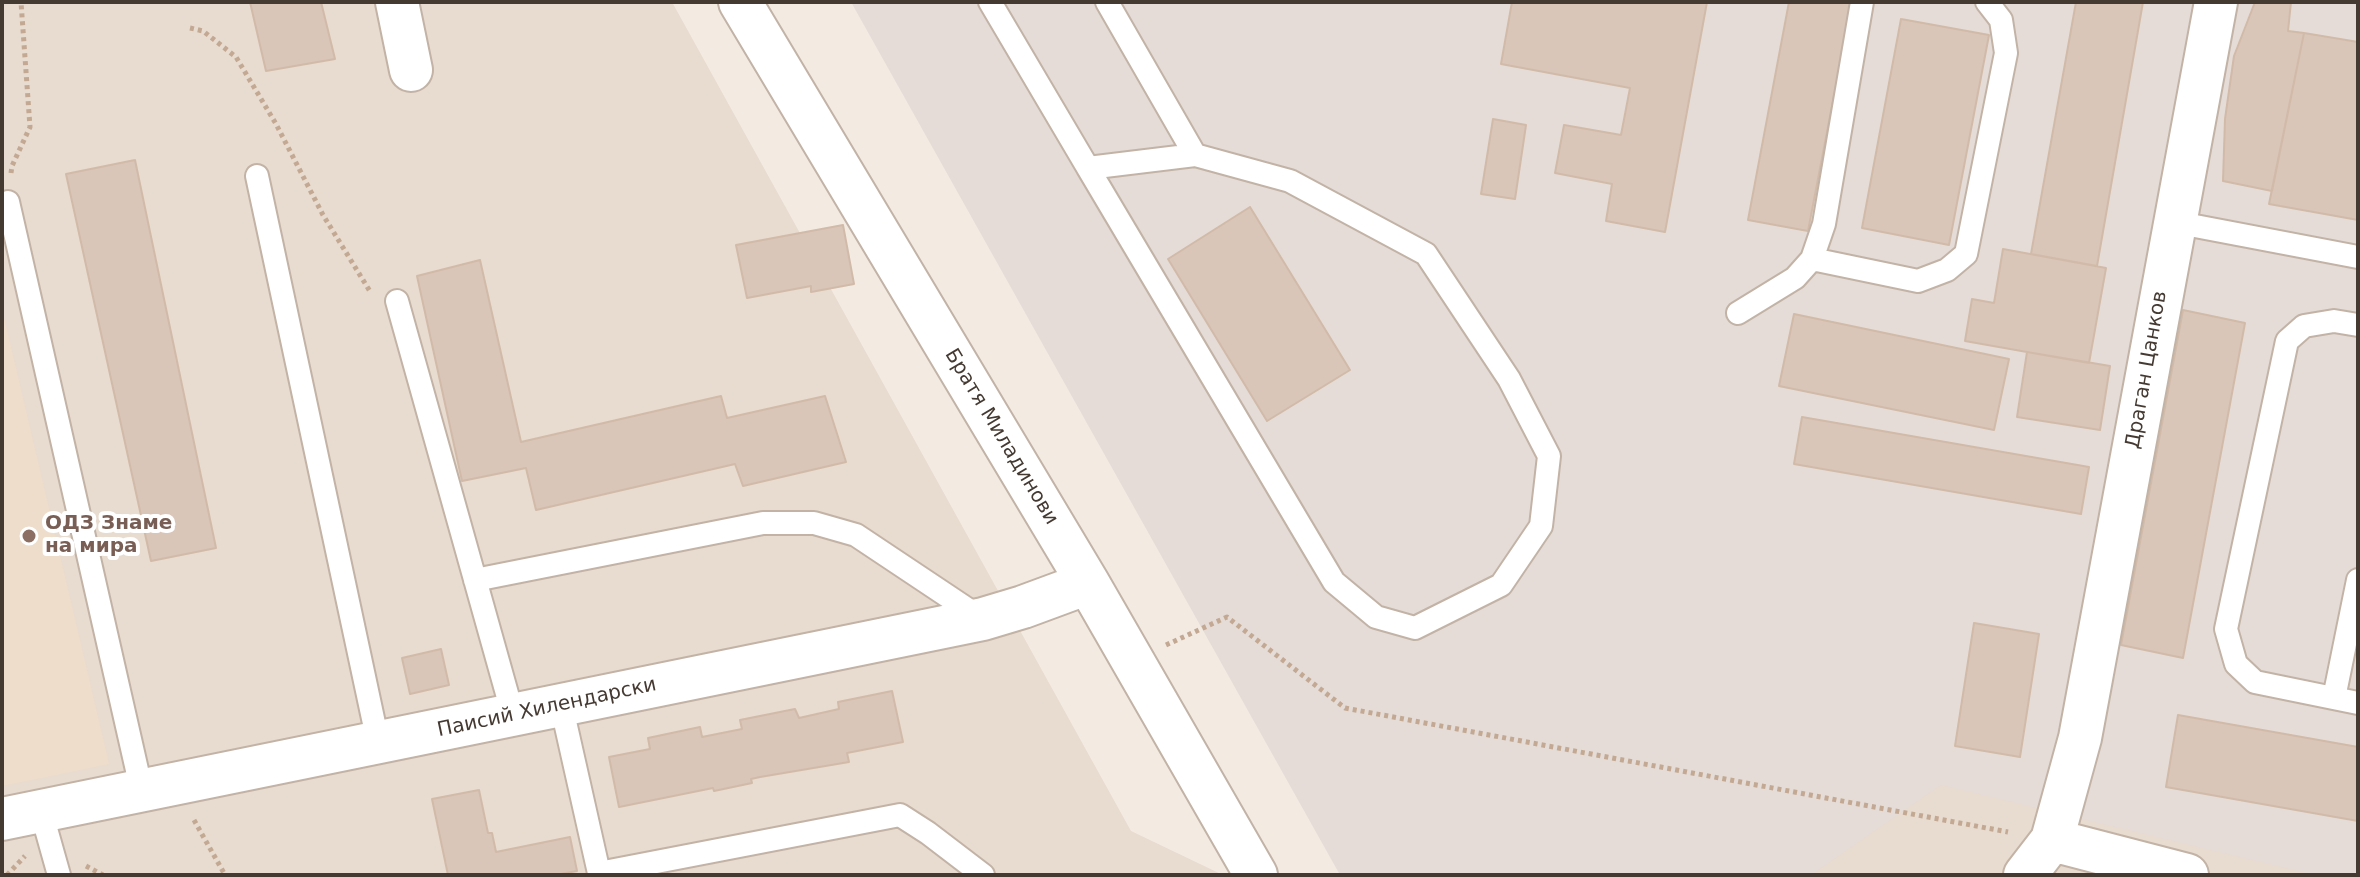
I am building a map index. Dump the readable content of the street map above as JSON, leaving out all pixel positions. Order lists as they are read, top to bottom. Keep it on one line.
{"streets":{"street":["Драган Цанков","Братя Миладинови","Паисий Хилендарски"]},"crossings":[["Братя Миладинови","Паисий Хилендарски"]],"places":["ОДЗ Знаме на мира"]}
